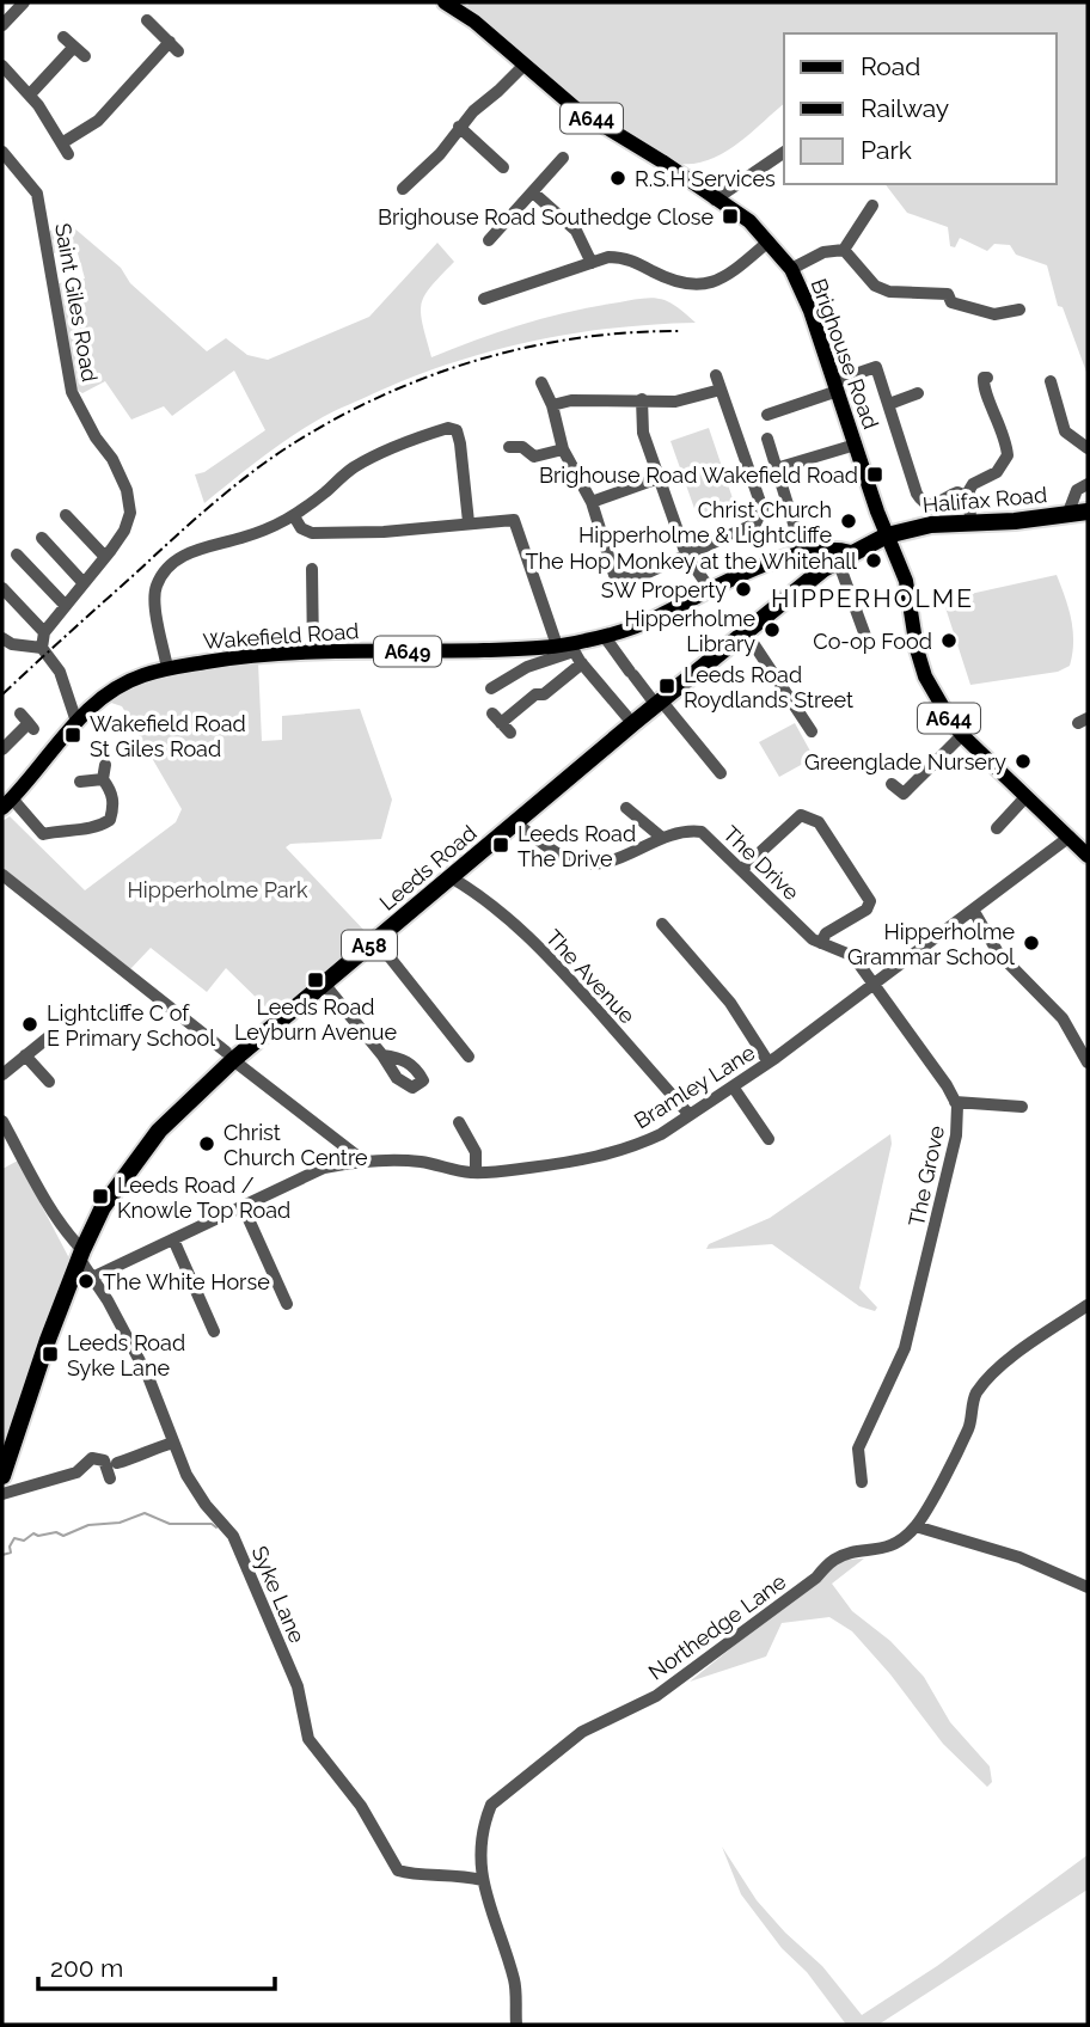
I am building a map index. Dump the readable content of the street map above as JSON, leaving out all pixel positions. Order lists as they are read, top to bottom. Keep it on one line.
{"streets":{"highway":["Halifax Road","Leeds Road","A58"],"main road":["A644","Brighouse Road","Wakefield Road","A649"],"street":["Saint Giles Road","The Drive","The Avenue","Bramley Lane","The Grove","Syke Lane","Northedge Lane"]},"crossings":[["A644","Brighouse Road"],["A644","Halifax Road"],["A644","Leeds Road"],["A644","Bramley Lane"],["Brighouse Road","Halifax Road"],["Brighouse Road","Leeds Road"],["Halifax Road","Leeds Road"],["Wakefield Road","Leeds Road"],["The Drive","Leeds Road"],["The Drive","Bramley Lane"],["The Drive","The Grove"],["Leeds Road","The Avenue"],["Leeds Road","Syke Lane"],["The Avenue","Bramley Lane"],["Bramley Lane","The Grove"],["Bramley Lane","Syke Lane"],["Syke Lane","Northedge Lane"]],"districts":["HIPPERHOLME"],"parks":["Hipperholme Park"],"places":{"other":["R.S.H Services","Christ Church Hipperholme & Lightcliffe","The Hop Monkey at the Whitehall","SW Property","Hipperholme Library","Co-op Food","Greenglade Nursery","Hipperholme Grammar School","Lightcliffe C of E Primary School","Christ Church Centre","The White Horse"],"transit":["Brighouse Road Southedge Close","Brighouse Road Wakefield Road","Leeds Road Roydlands Street","Wakefield Road St Giles Road","Leeds Road The Drive","Leeds Road Leyburn Avenue","Leeds Road / Knowle Top Road","Leeds Road Syke Lane"]},"legend":["Road","Railway","Park"],"scale_bar":"200 m"}
